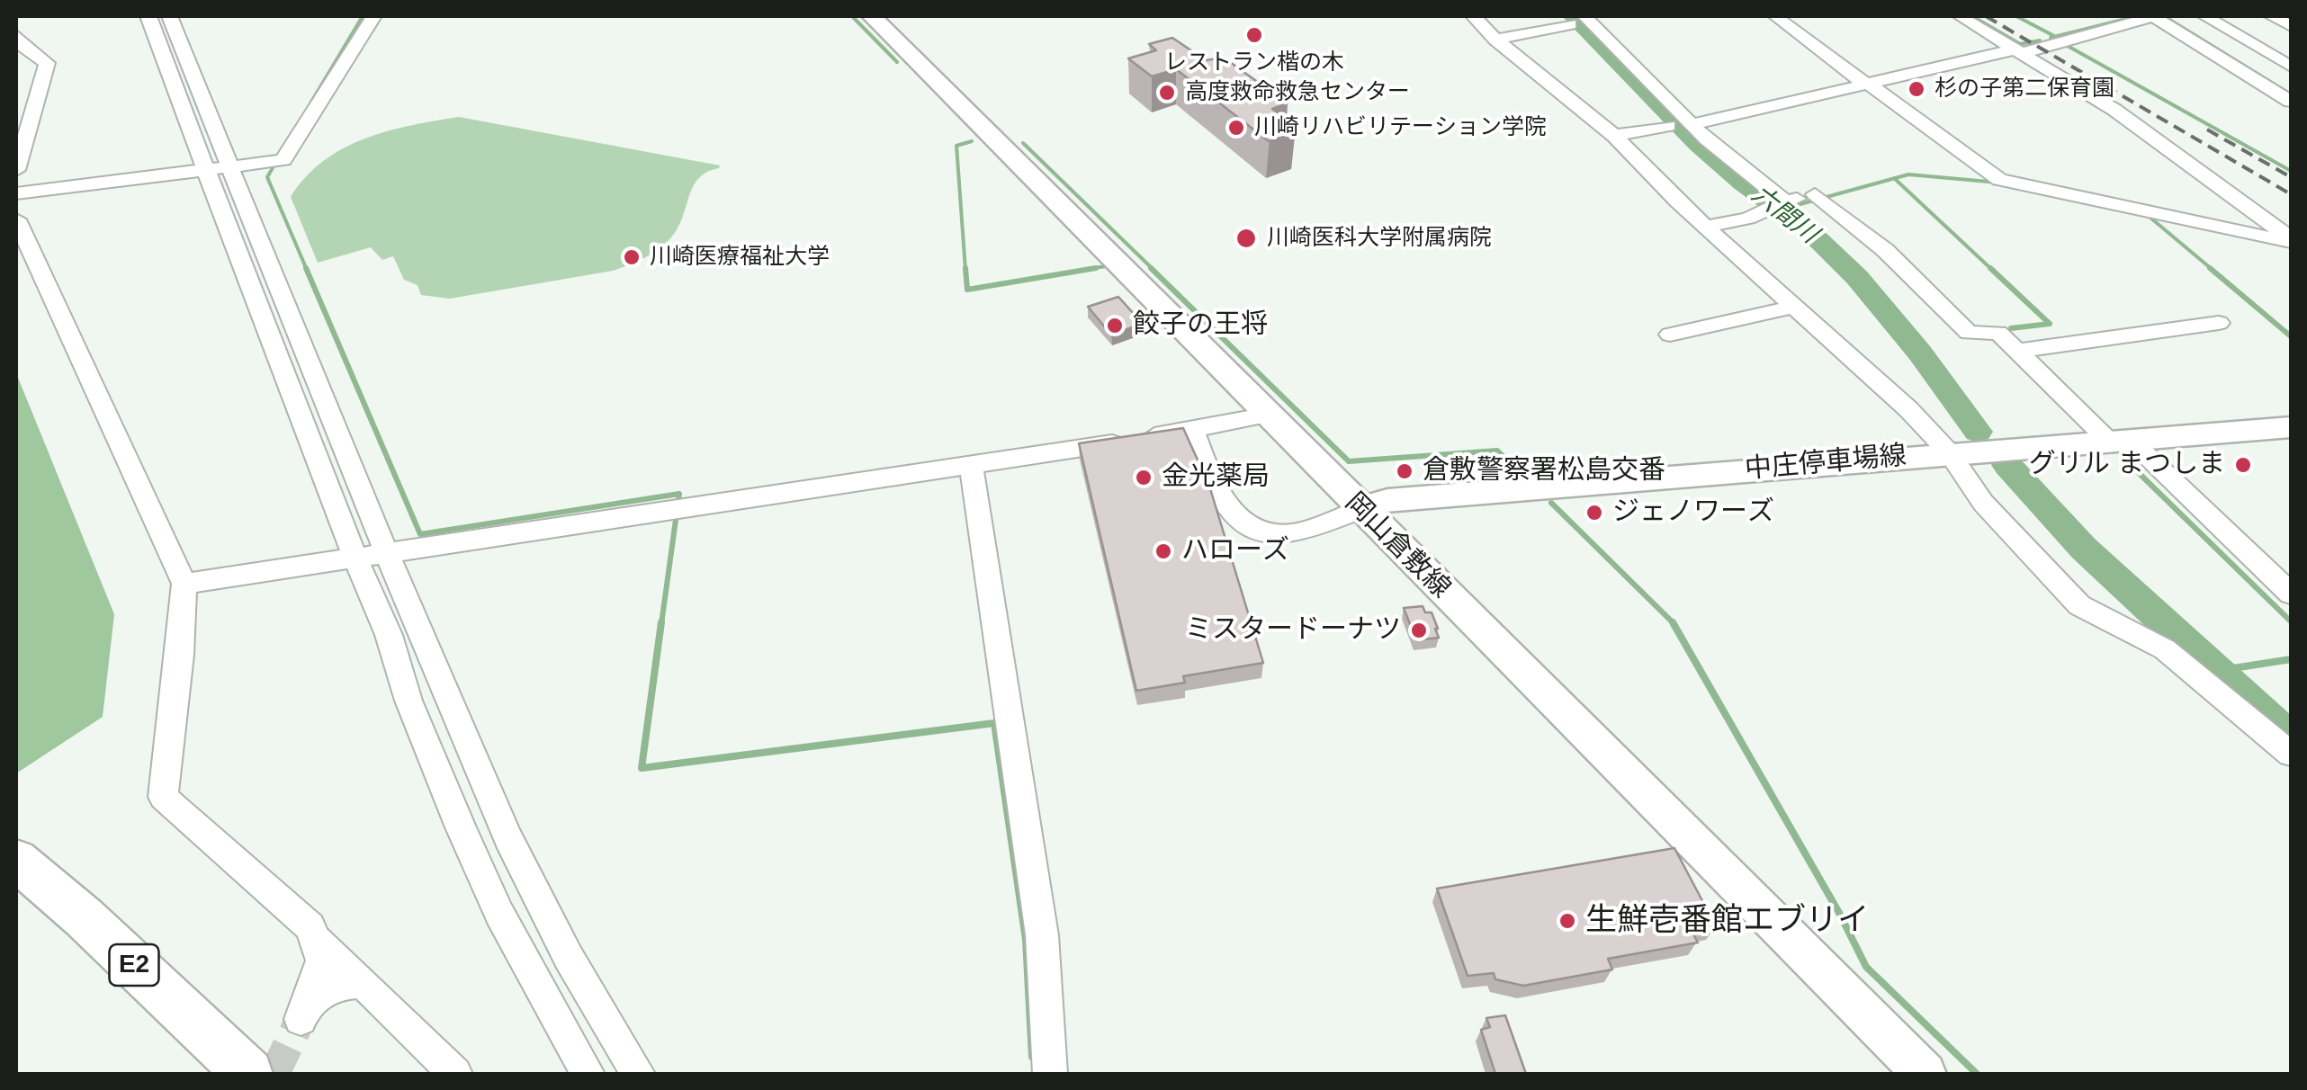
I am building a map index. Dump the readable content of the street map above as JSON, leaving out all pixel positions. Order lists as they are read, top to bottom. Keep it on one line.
{"streets":{"highway":["E2"],"main road":["中庄停車場線","岡山倉敷線"]},"crossings":[["中庄停車場線","岡山倉敷線"]],"water":["六間川"],"places":["レストラン楷の木","杉の子第二保育園","高度救命救急センター","川崎リハビリテーション学院","川崎医科大学附属病院","川崎医療福祉大学","餃子の王将","グリル まつしま","倉敷警察署松島交番","金光薬局","ジェノワーズ","ハローズ","ミスタードーナツ","生鮮壱番館エブリイ"]}
